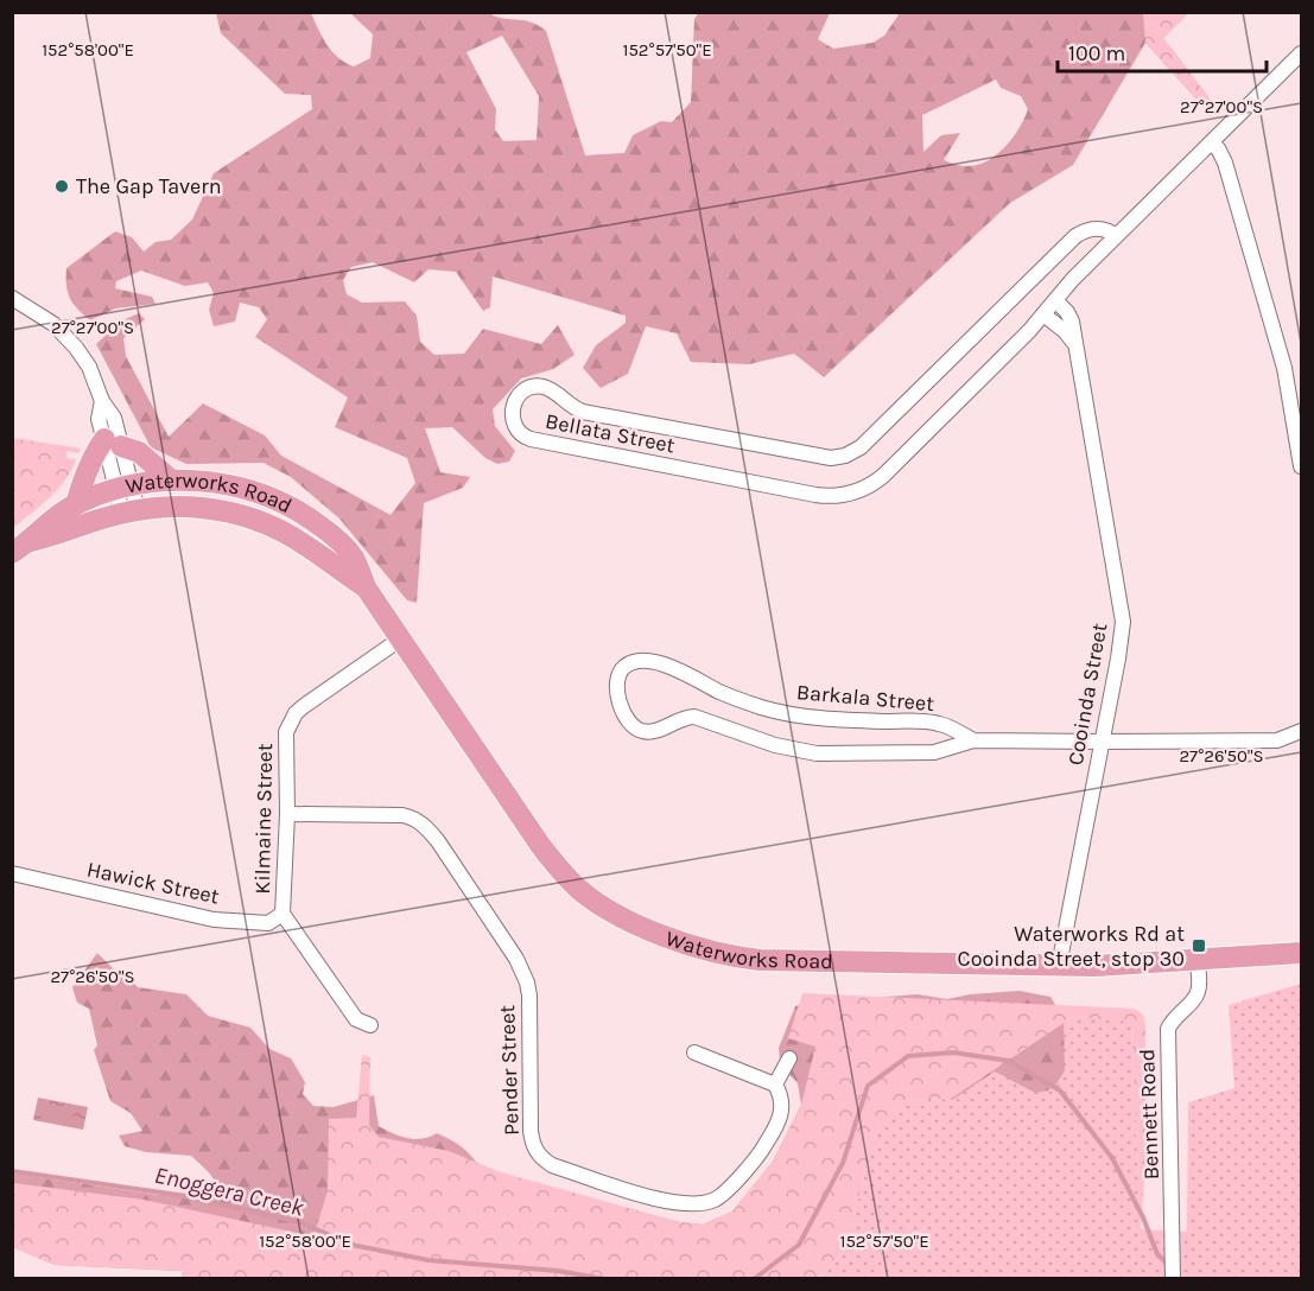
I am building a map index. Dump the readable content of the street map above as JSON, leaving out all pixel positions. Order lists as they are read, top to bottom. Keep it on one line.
{"streets":{"main road":["Waterworks Road"],"street":["Bellata Street","Cooinda Street","Barkala Street","Kilmaine Street","Hawick Street","Pender Street","Bennett Road"]},"crossings":[["Bellata Street","Cooinda Street"],["Waterworks Road","Cooinda Street"],["Waterworks Road","Kilmaine Street"],["Waterworks Road","Bennett Road"],["Cooinda Street","Barkala Street"],["Kilmaine Street","Hawick Street"],["Kilmaine Street","Pender Street"]],"water":["Enoggera Creek"],"places":{"other":["The Gap Tavern"],"transit":["Waterworks Rd at Cooinda Street, stop 30"]},"scale_bar":"100 m","coordinates":["152°58'00\"E","152°57'50\"E","27°27'00\"S","27°26'50\"S"]}
